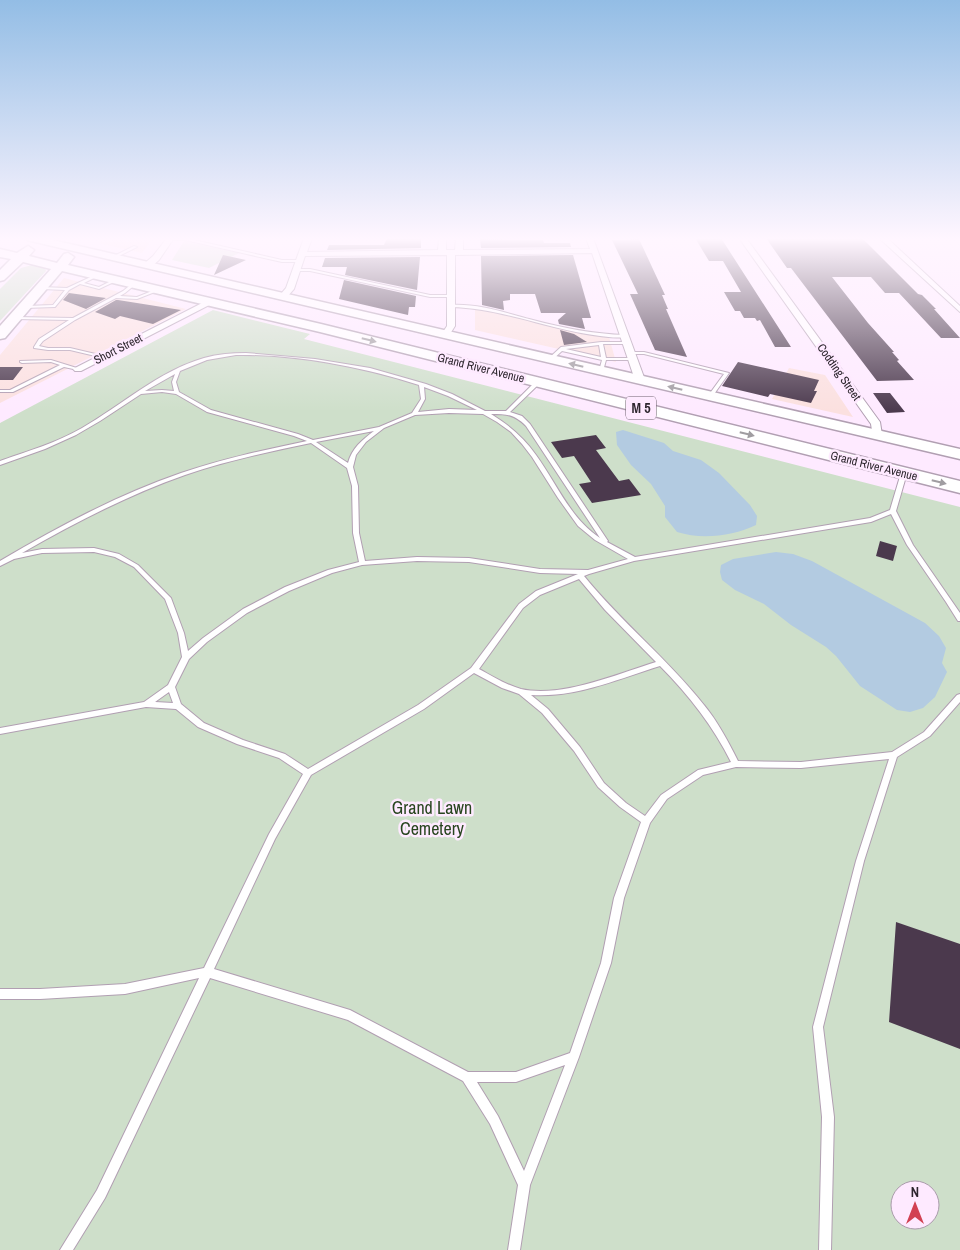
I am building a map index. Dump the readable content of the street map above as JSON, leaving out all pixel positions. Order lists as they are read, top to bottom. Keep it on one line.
{"streets":{"main road":["Grand River Avenue","M 5"],"street":["Short Street","Codding Street"]},"crossings":[["Short Street","Grand River Avenue"],["Grand River Avenue","Codding Street"]],"parks":["Grand Lawn Cemetery"],"north":"top"}
